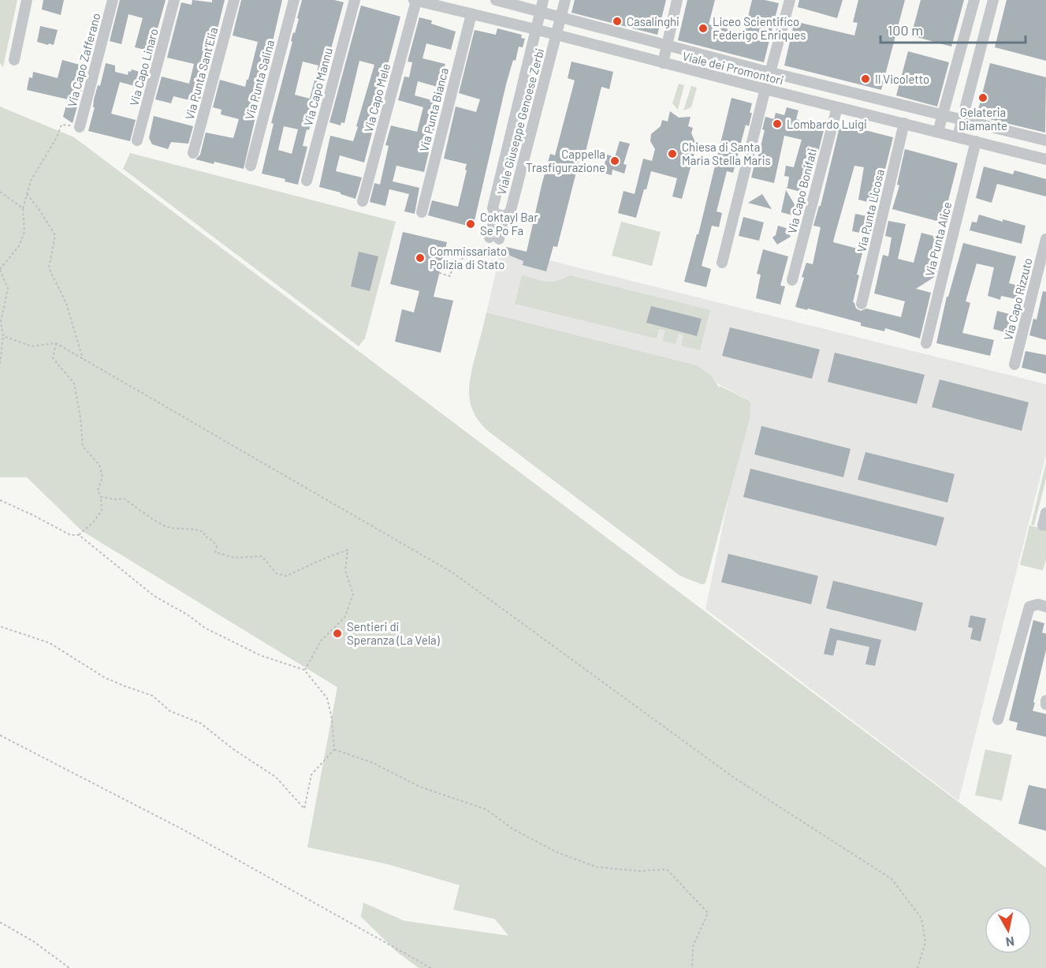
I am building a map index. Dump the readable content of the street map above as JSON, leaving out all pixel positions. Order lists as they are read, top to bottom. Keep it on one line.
{"streets":{"street":["Via Capo Zafferano","Via Capo Linaro","Viale dei Promontori","Via Punta Sant'Elia","Via Punta Salina","Via Capo Mannu","Via Capo Mele","Via Punta Bianca","Viale Giuseppe Genoese Zerbi","Via Capo Bonifati","Via Punta Licosa","Via Punta Alice","Via Capo Rizzuto"]},"crossings":[["Viale dei Promontori","Via Capo Mele"],["Viale dei Promontori","Via Punta Bianca"],["Viale dei Promontori","Viale Giuseppe Genoese Zerbi"],["Viale dei Promontori","Via Capo Bonifati"],["Viale dei Promontori","Via Punta Licosa"],["Viale dei Promontori","Via Punta Alice"]],"places":["Casalinghi","Liceo Scientifico Federigo Enriques","Il Vicoletto","Gelateria Diamante","Lombardo Luigi","Chiesa di Santa Maria Stella Maris","Cappella Trasfigurazione","Coktayl Bar Se Po Fa","Commissariato Polizia di Stato","Sentieri di Speranza (La Vela)"],"scale_bar":"100 m","north":"bottom"}
